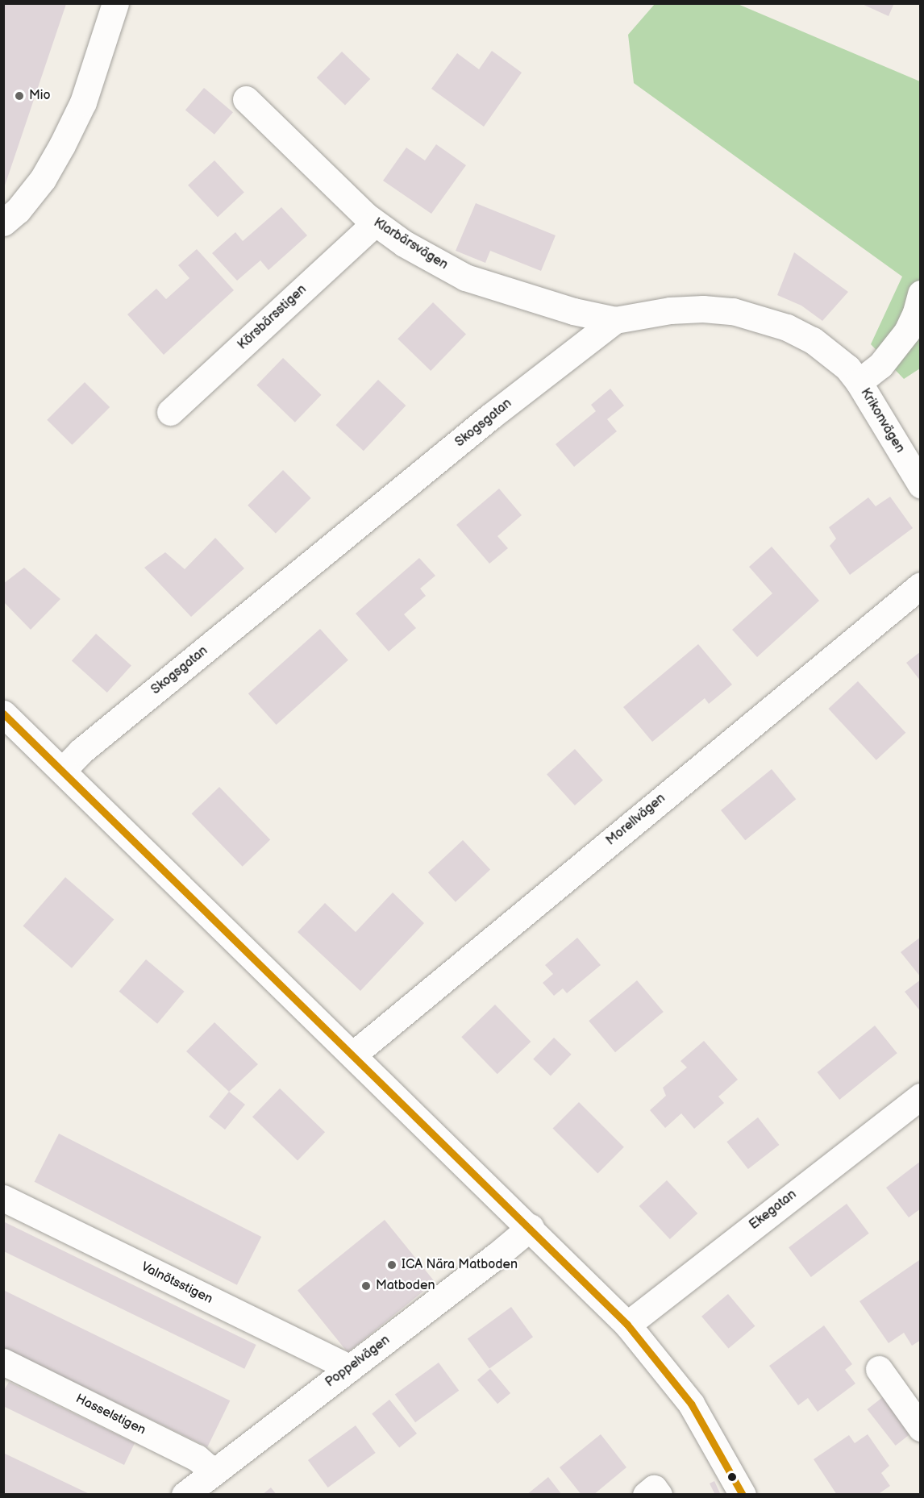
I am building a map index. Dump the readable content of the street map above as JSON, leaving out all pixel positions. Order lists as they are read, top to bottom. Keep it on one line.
{"streets":{"street":["Klarbärsvägen","Körsbärsstigen","Krikonvägen","Skogsgatan","Morellvägen","Ekegatan","Valnötsstigen","Poppelvägen","Hasselstigen"]},"crossings":[["Klarbärsvägen","Körsbärsstigen"],["Klarbärsvägen","Skogsgatan"],["Krikonvägen","Skogsgatan"],["Valnötsstigen","Poppelvägen"],["Poppelvägen","Hasselstigen"]],"places":["Mio","ICA Nära Matboden","Matboden"]}
